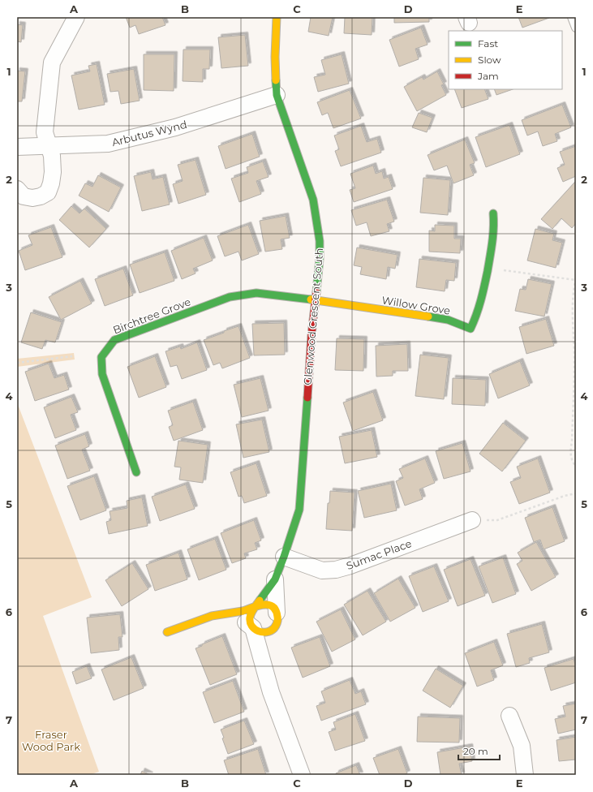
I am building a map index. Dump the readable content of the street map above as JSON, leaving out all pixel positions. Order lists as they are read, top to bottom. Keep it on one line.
{"streets":{"street":["Arbutus Wynd","Willow Grove","Birchtree Grove","Glenwood Crescent South","Sumac Place"]},"crossings":[["Arbutus Wynd","Glenwood Crescent South"],["Willow Grove","Birchtree Grove"],["Willow Grove","Glenwood Crescent South"],["Birchtree Grove","Glenwood Crescent South"],["Glenwood Crescent South","Sumac Place"]],"parks":["Fraser Wood Park"],"legend":["Fast","Slow","Jam"],"scale_bar":"20 m","grid":{"columns":["A","B","C","D","E"],"rows":["1","2","3","4","5","6","7"]}}
